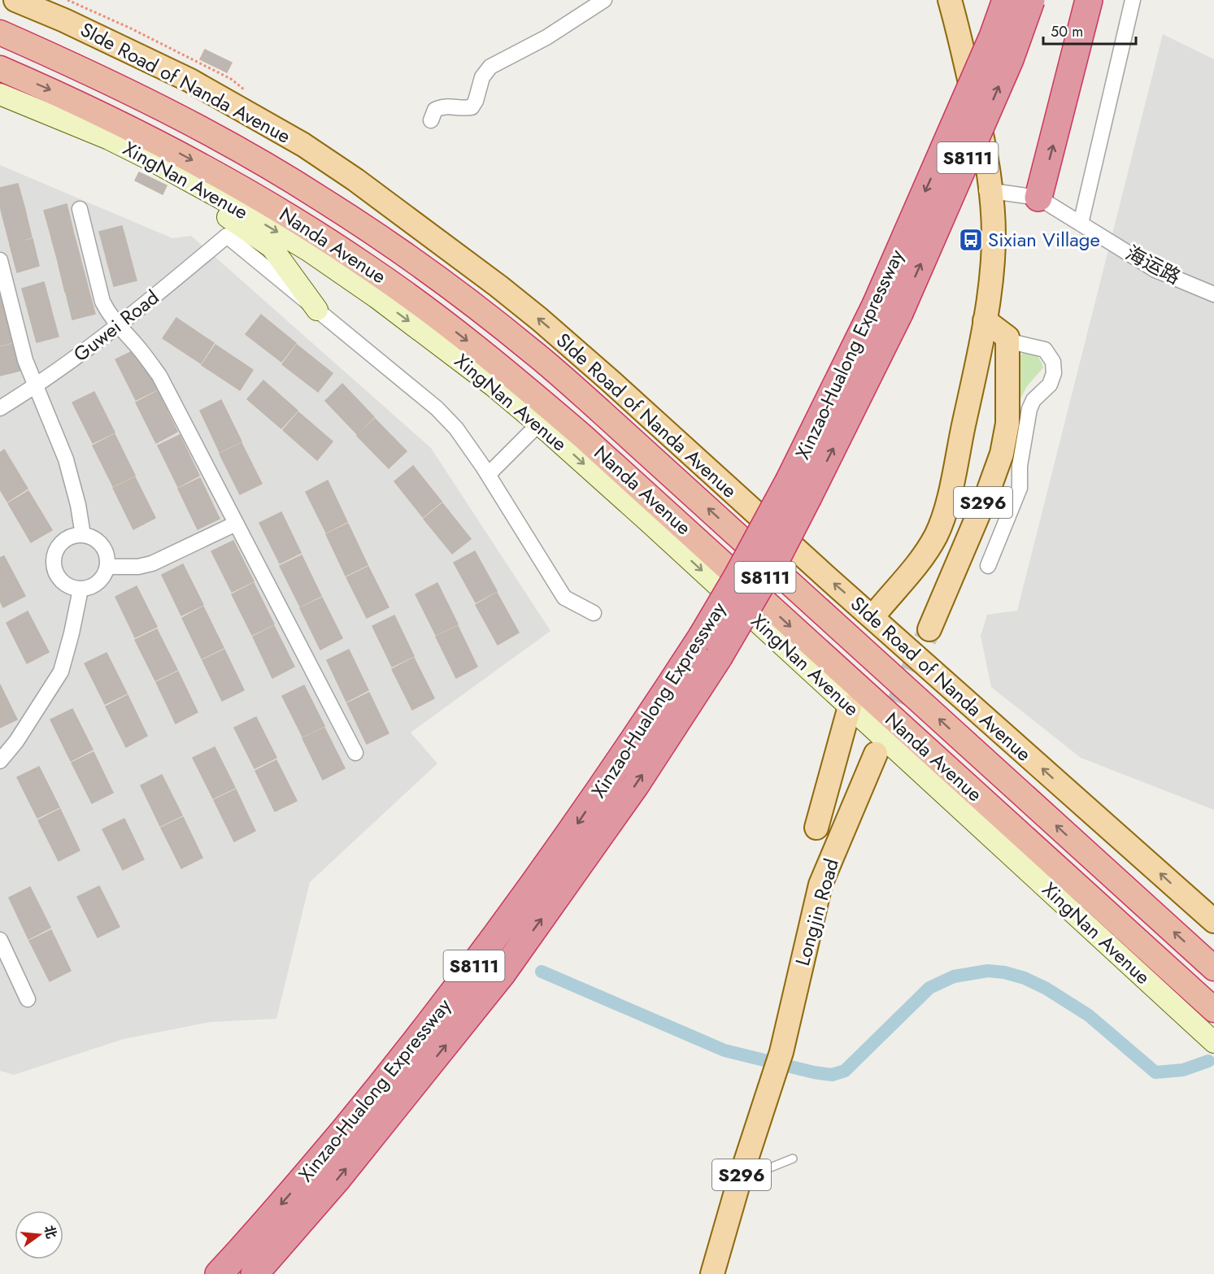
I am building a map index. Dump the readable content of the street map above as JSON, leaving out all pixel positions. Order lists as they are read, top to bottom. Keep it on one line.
{"streets":{"highway":["S8111","Nanda Avenue","Xinzao-Hualong Expressway"],"main road":["SIde Road of Nanda Avenue","XingNan Avenue","S296","Longjin Road"],"street":["海运路","Guwei Road"]},"one_way":["SIde Road of Nanda Avenue"],"places":{"bus stop":["Sixian Village"]},"scale_bar":"50 m","north":"right"}
